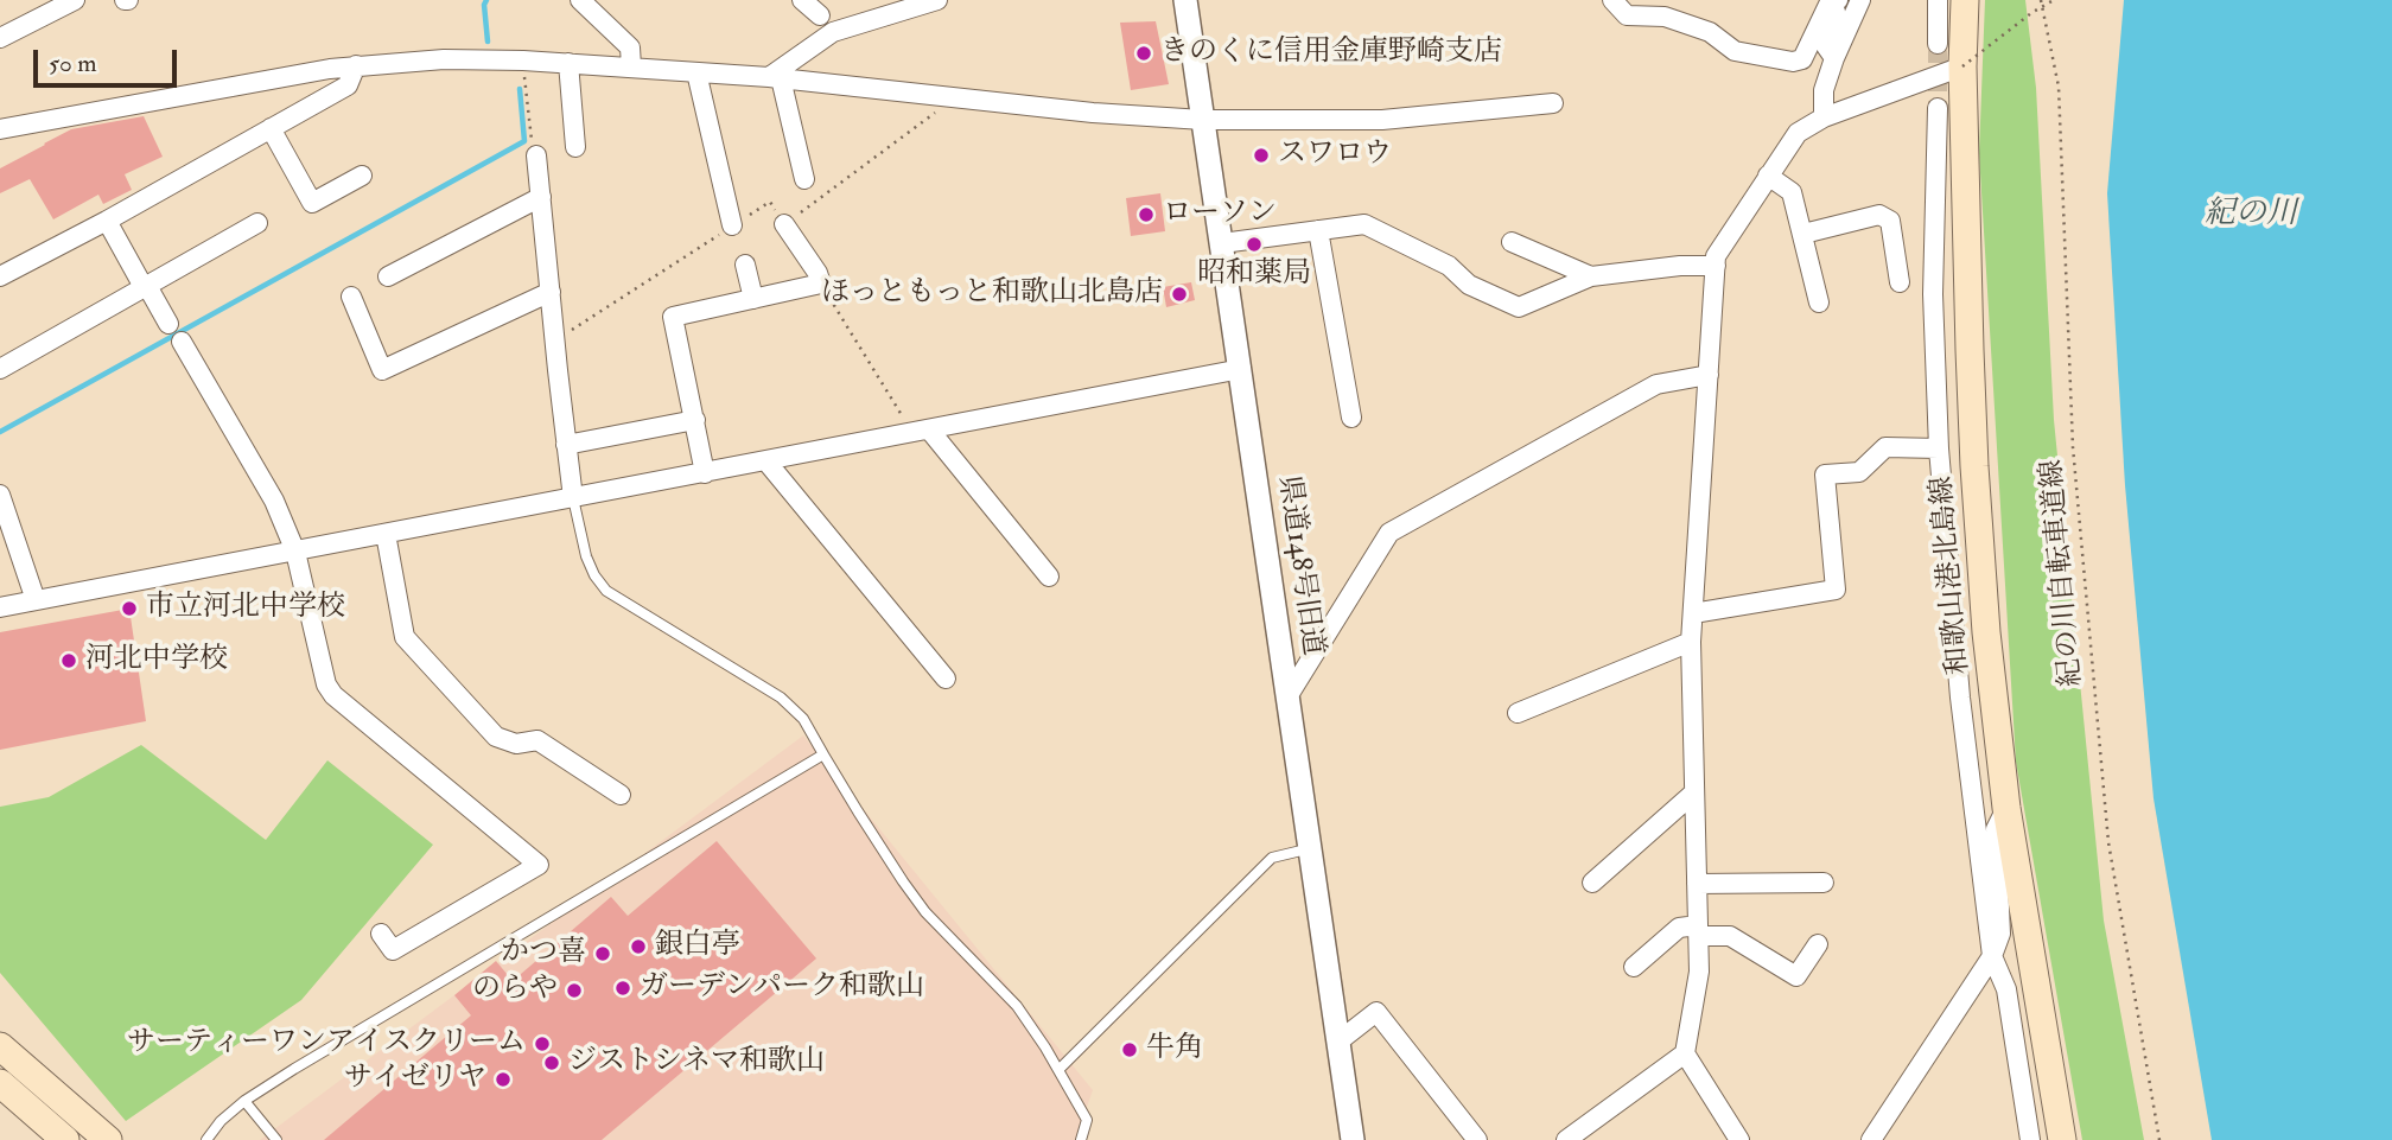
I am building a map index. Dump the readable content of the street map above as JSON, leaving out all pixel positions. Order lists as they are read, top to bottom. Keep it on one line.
{"streets":{"main road":["和歌山港北島線"],"street":["県道148号旧道"],"path":["紀の川自転車道線"]},"water":["紀の川"],"places":["きのくに信用金庫野崎支店","スワロウ","ローソン","昭和薬局","ほっともっと和歌山北島店","市立河北中学校","河北中学校","銀白亭","かつ喜","ガーデンパーク和歌山","のらや","サーティーワンアイスクリーム","牛角","ジストシネマ和歌山","サイゼリヤ"],"scale_bar":"50 m"}
